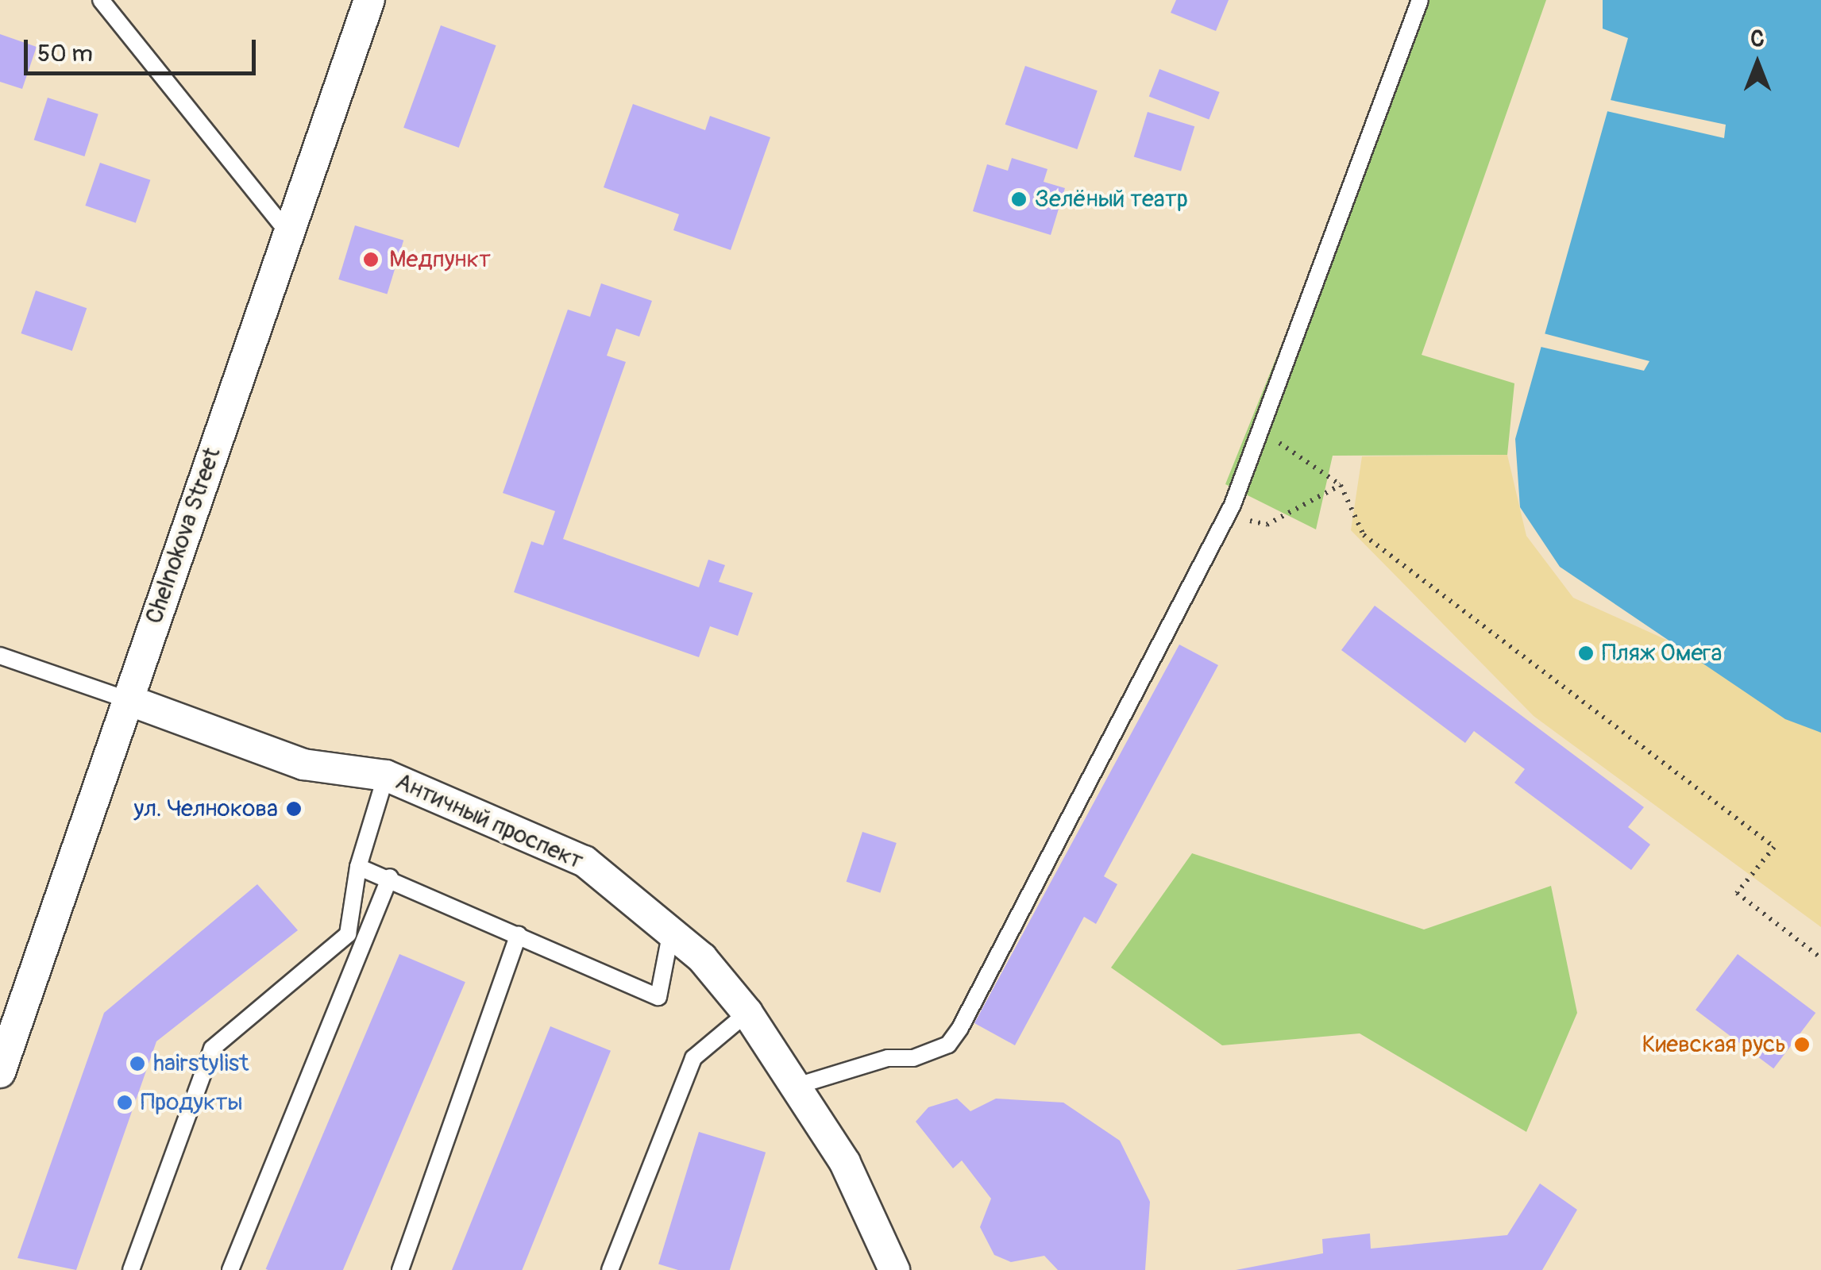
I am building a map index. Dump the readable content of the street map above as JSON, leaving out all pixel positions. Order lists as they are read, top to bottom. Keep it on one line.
{"streets":{"street":["Chelnokova Street","Античный проспект"]},"crossings":[["Chelnokova Street","Античный проспект"]],"places":["Зелёный театр","Медпункт","Пляж Омега","ул. Челнокова","Киевская русь","hairstylist","Продукты"],"scale_bar":"50 m","north":"top"}
